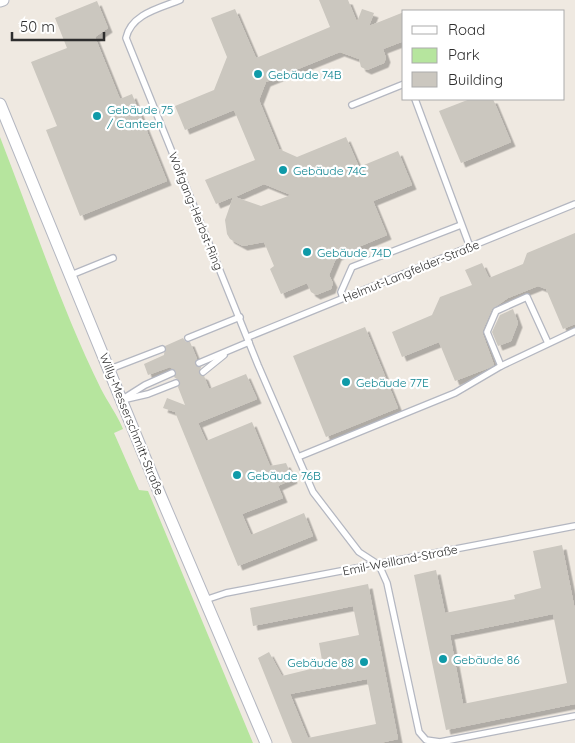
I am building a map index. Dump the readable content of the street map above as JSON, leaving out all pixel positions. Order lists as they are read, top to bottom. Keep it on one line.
{"streets":{"street":["Willy-Messerschmitt-Straße"],"lane":["Wolfgang-Herbst-Ring","Helmut-Langfelder-Straße","Emil-Weilland-Straße"]},"crossings":[["Wolfgang-Herbst-Ring","Helmut-Langfelder-Straße"],["Wolfgang-Herbst-Ring","Emil-Weilland-Straße"],["Willy-Messerschmitt-Straße","Emil-Weilland-Straße"]],"places":["Gebäude 74B","Gebäude 75 / Canteen","Gebäude 74C","Gebäude 74D","Gebäude 77E","Gebäude 76B","Gebäude 86","Gebäude 88"],"legend":["Road","Park","Building"],"scale_bar":"50 m"}
